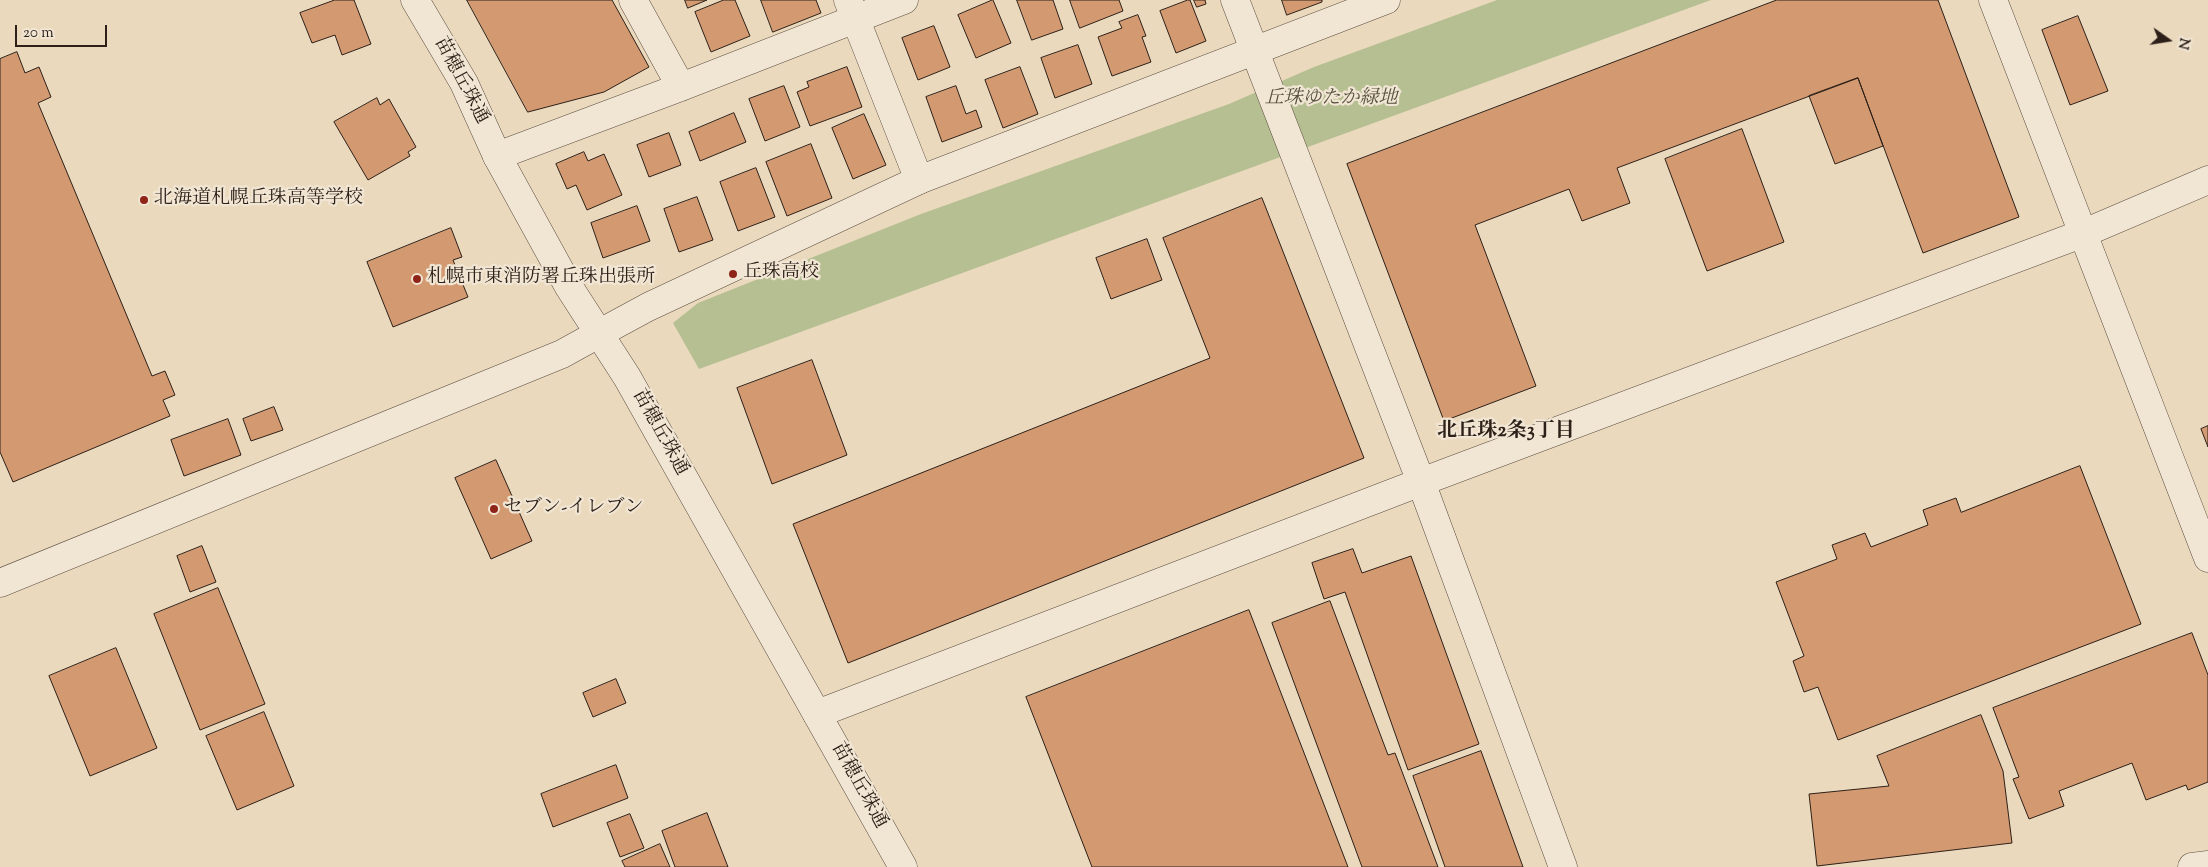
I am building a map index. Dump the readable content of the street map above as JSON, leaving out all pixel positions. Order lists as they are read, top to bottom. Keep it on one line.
{"streets":{"street":["苗穂丘珠通"]},"districts":["北丘珠2条3丁目"],"parks":["丘珠ゆたか緑地"],"places":["北海道札幌丘珠高等学校","丘珠高校","札幌市東消防署丘珠出張所","セブン-イレブン"],"scale_bar":"20 m","north":"right"}
